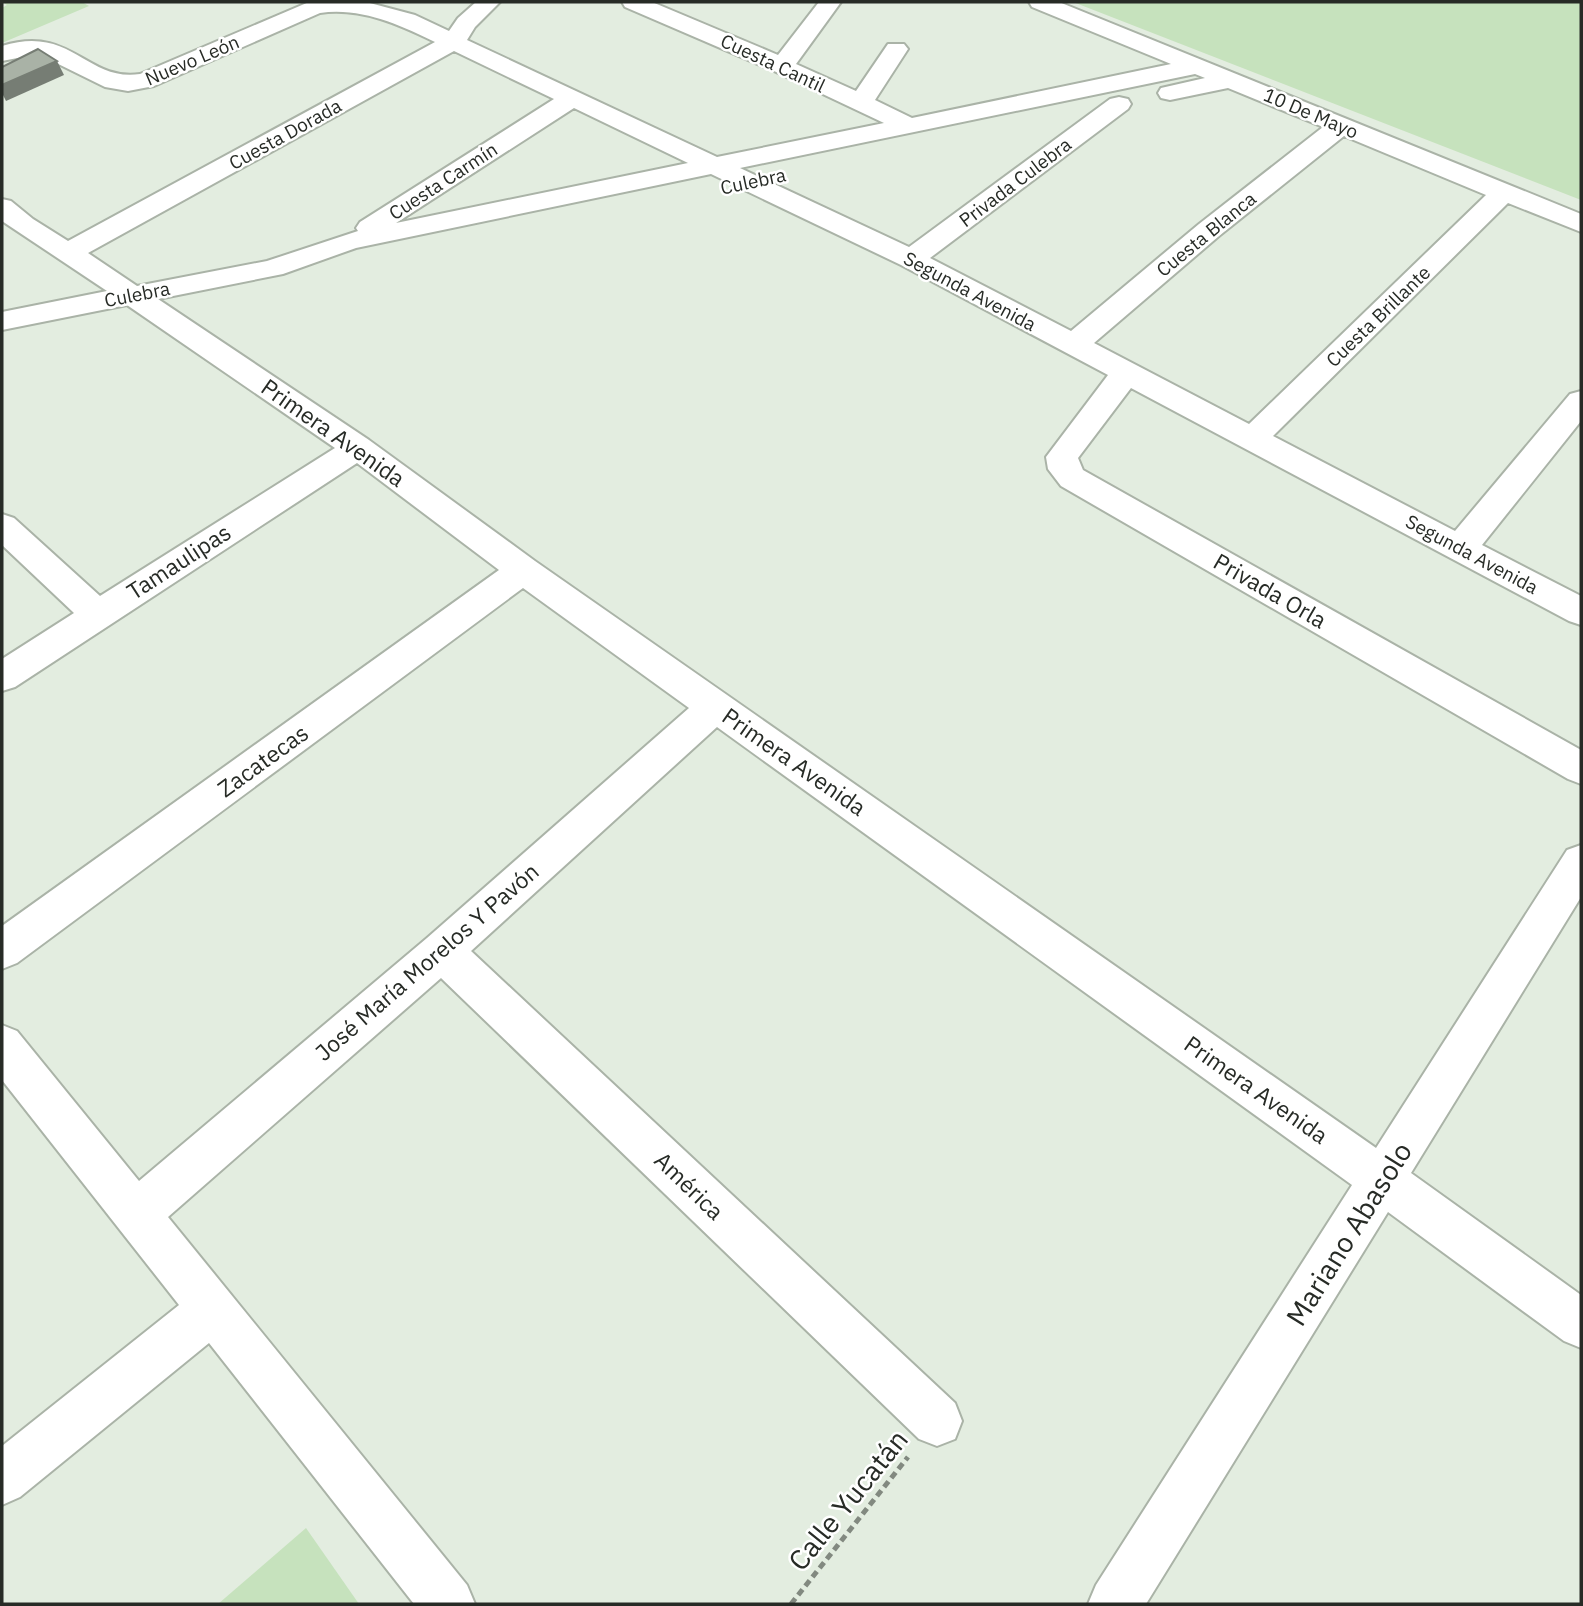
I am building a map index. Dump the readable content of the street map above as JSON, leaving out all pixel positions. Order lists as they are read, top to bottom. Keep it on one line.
{"streets":{"street":["Nuevo León","Cuesta Cantil","10 De Mayo","Cuesta Dorada","Cuesta Carmín","Culebra","Privada Culebra","Cuesta Blanca","Segunda Avenida","Cuesta Brillante","Primera Avenida","Tamaulipas","Privada Orla","Zacatecas","José María Morelos Y Pavón","América","Mariano Abasolo"],"path":["Calle Yucatán"]},"crossings":[["Nuevo León","Segunda Avenida"],["Cuesta Cantil","Culebra"],["10 De Mayo","Culebra"],["10 De Mayo","Cuesta Blanca"],["10 De Mayo","Cuesta Brillante"],["Cuesta Dorada","Segunda Avenida"],["Cuesta Dorada","Primera Avenida"],["Cuesta Carmín","Culebra"],["Cuesta Carmín","Segunda Avenida"],["Culebra","Privada Culebra"],["Culebra","Segunda Avenida"],["Culebra","Primera Avenida"],["Privada Culebra","Segunda Avenida"],["Cuesta Blanca","Segunda Avenida"],["Segunda Avenida","Cuesta Brillante"],["Segunda Avenida","Privada Orla"],["Primera Avenida","Tamaulipas"],["Primera Avenida","Zacatecas"],["Primera Avenida","José María Morelos Y Pavón"],["Primera Avenida","Mariano Abasolo"],["José María Morelos Y Pavón","América"],["América","Calle Yucatán"]]}
